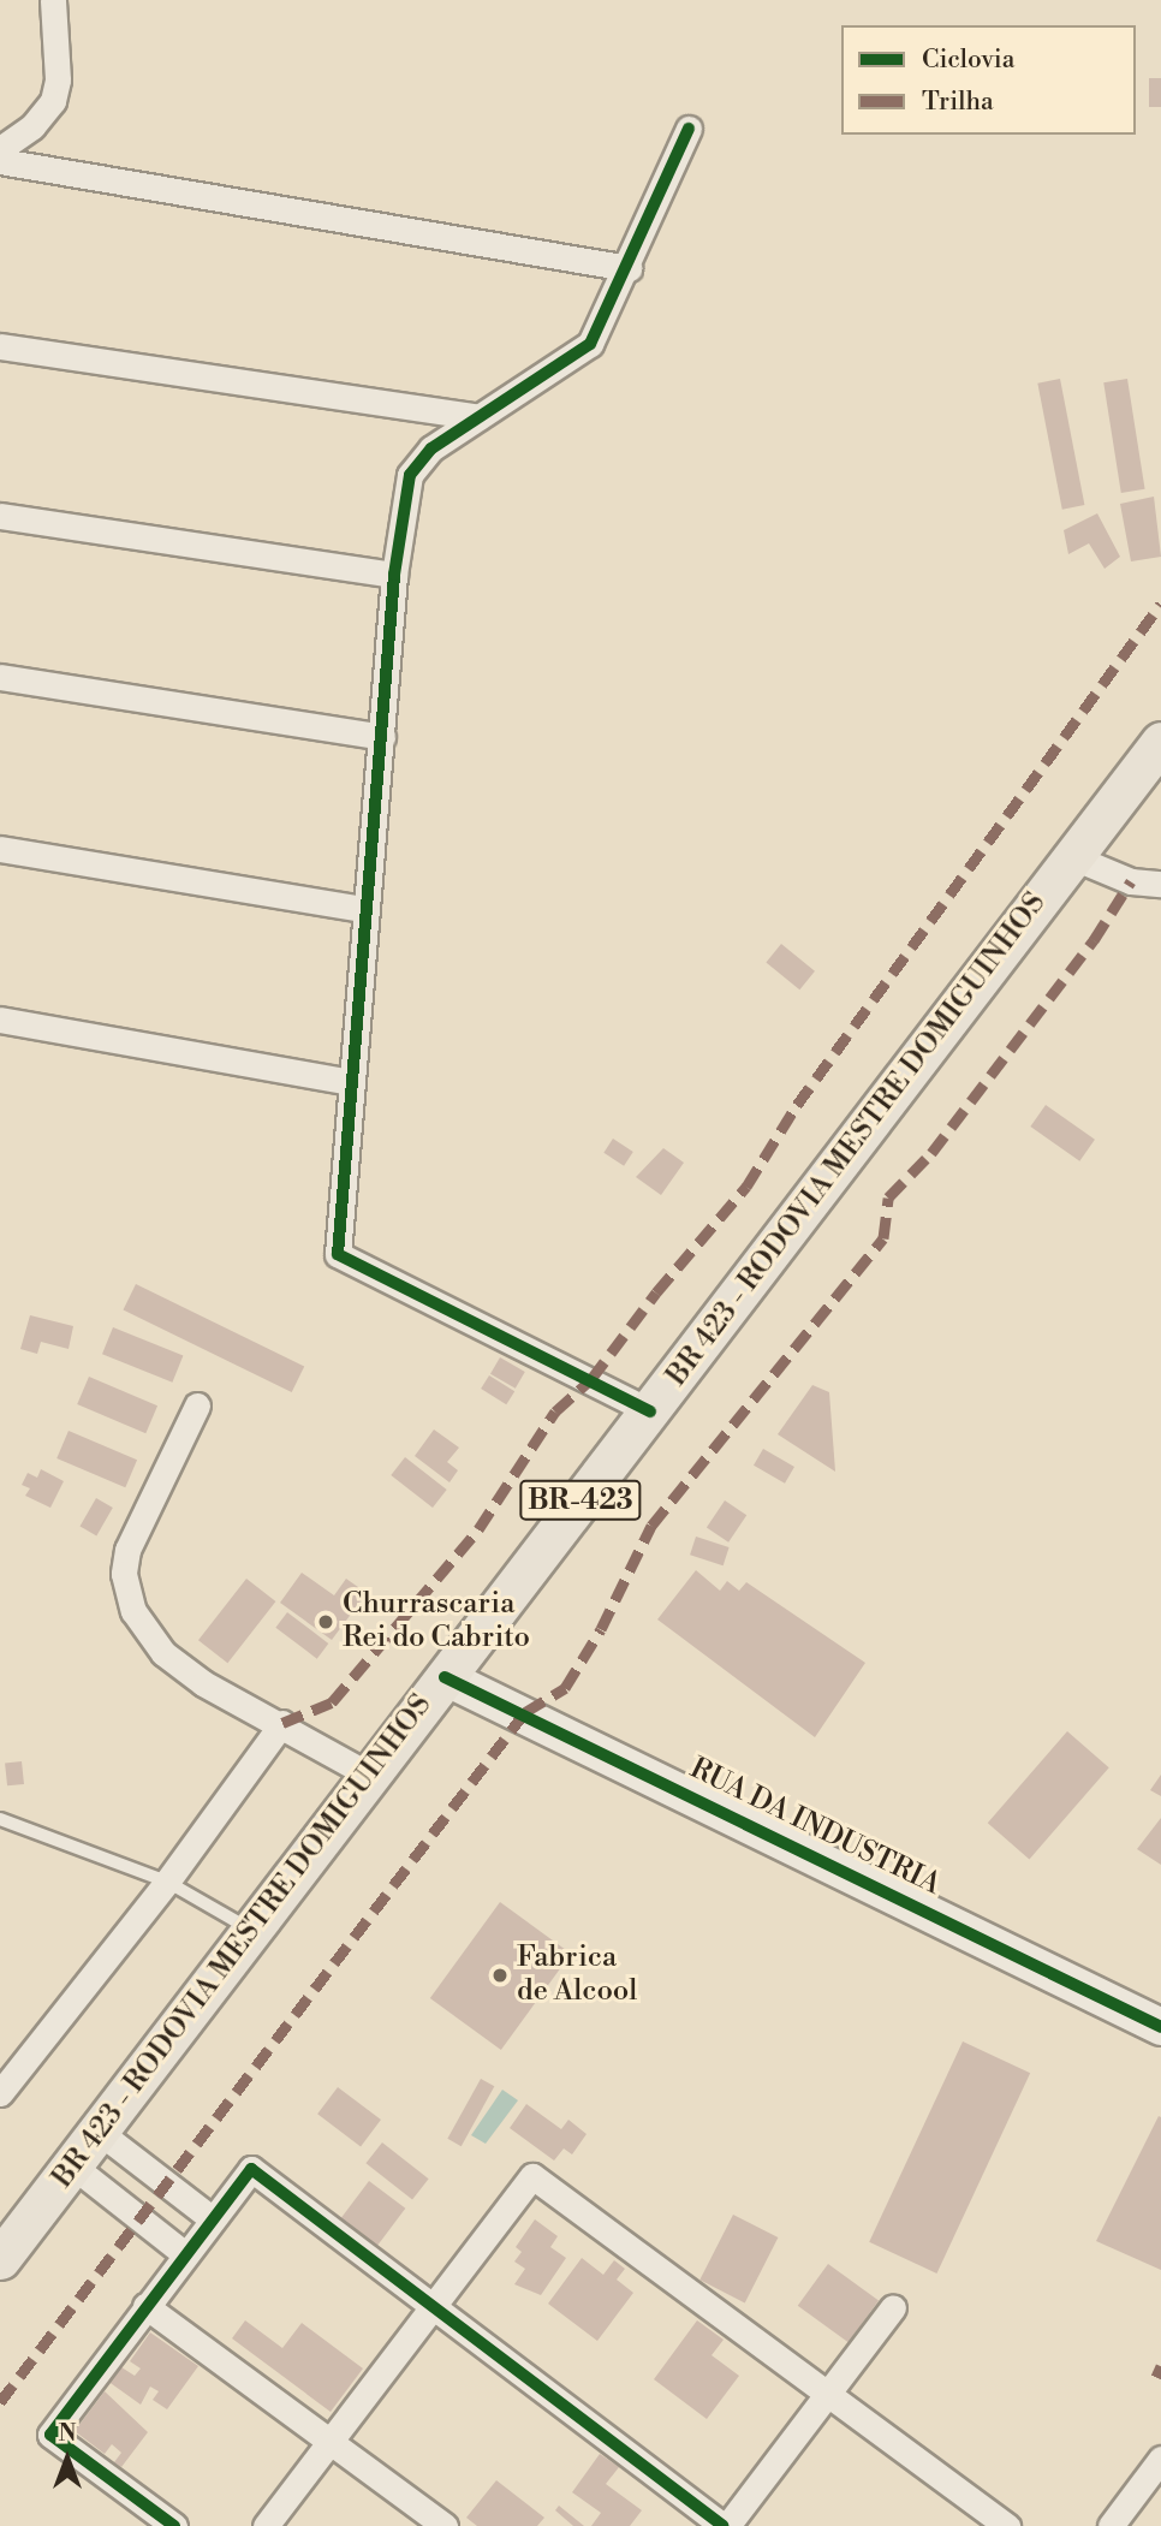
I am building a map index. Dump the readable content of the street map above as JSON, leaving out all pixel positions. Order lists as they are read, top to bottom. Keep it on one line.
{"streets":{"main road":["BR 423 - RODOVIA MESTRE DOMIGUINHOS","BR-423"],"street":["RUA DA INDUSTRIA"]},"crossings":[["BR 423 - RODOVIA MESTRE DOMIGUINHOS","RUA DA INDUSTRIA"]],"places":["Churrascaria Rei do Cabrito","Fabrica de Alcool"],"legend":["Ciclovia","Trilha"],"north":"top"}
